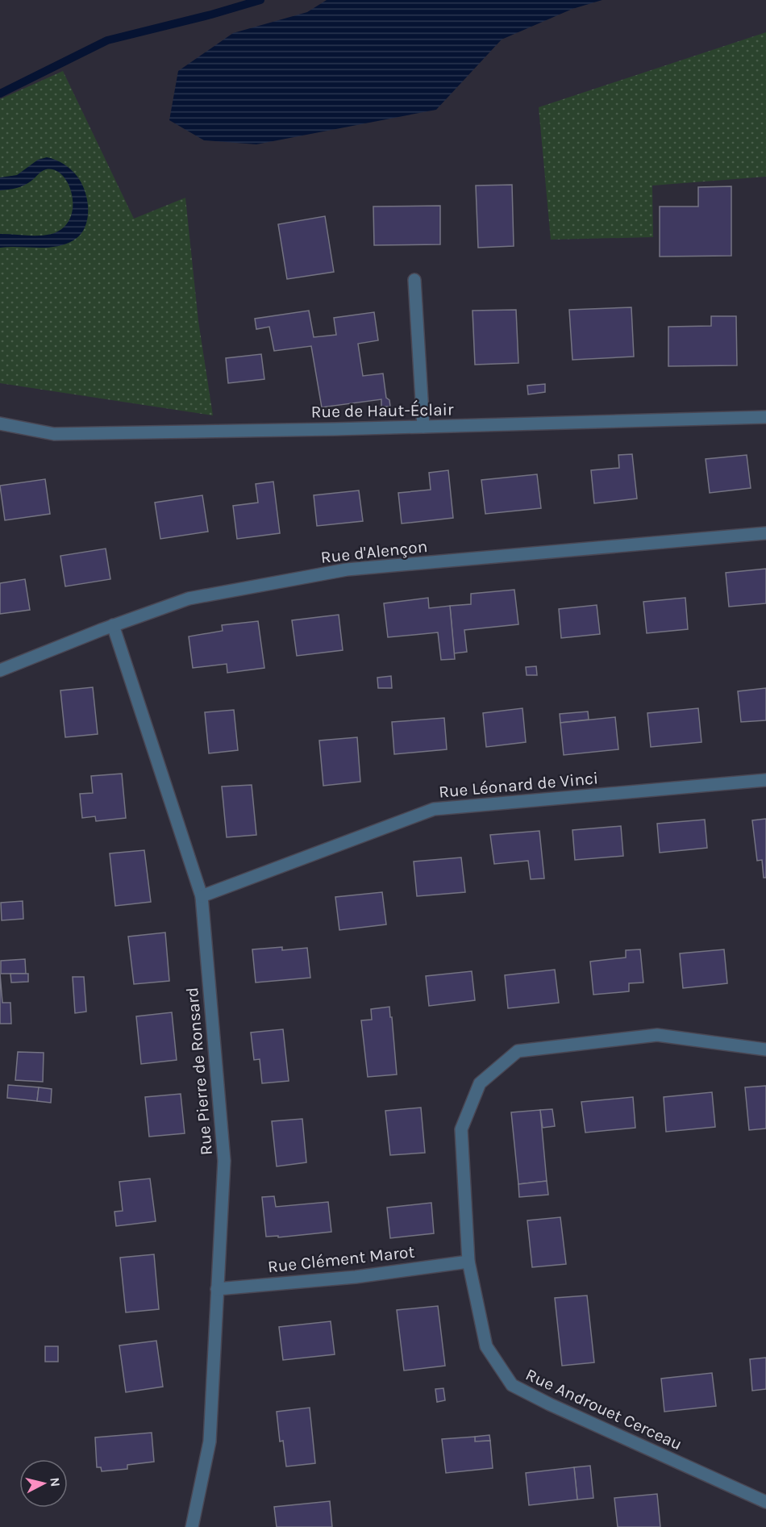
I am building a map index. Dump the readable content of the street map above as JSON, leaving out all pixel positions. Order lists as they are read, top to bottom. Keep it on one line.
{"streets":{"street":["Rue de Haut-Éclair","Rue d'Alençon","Rue Léonard de Vinci","Rue Pierre de Ronsard","Rue Clément Marot","Rue Androuet Cerceau"]},"crossings":[["Rue d'Alençon","Rue Pierre de Ronsard"],["Rue Léonard de Vinci","Rue Pierre de Ronsard"],["Rue Pierre de Ronsard","Rue Clément Marot"],["Rue Clément Marot","Rue Androuet Cerceau"]],"north":"right"}
